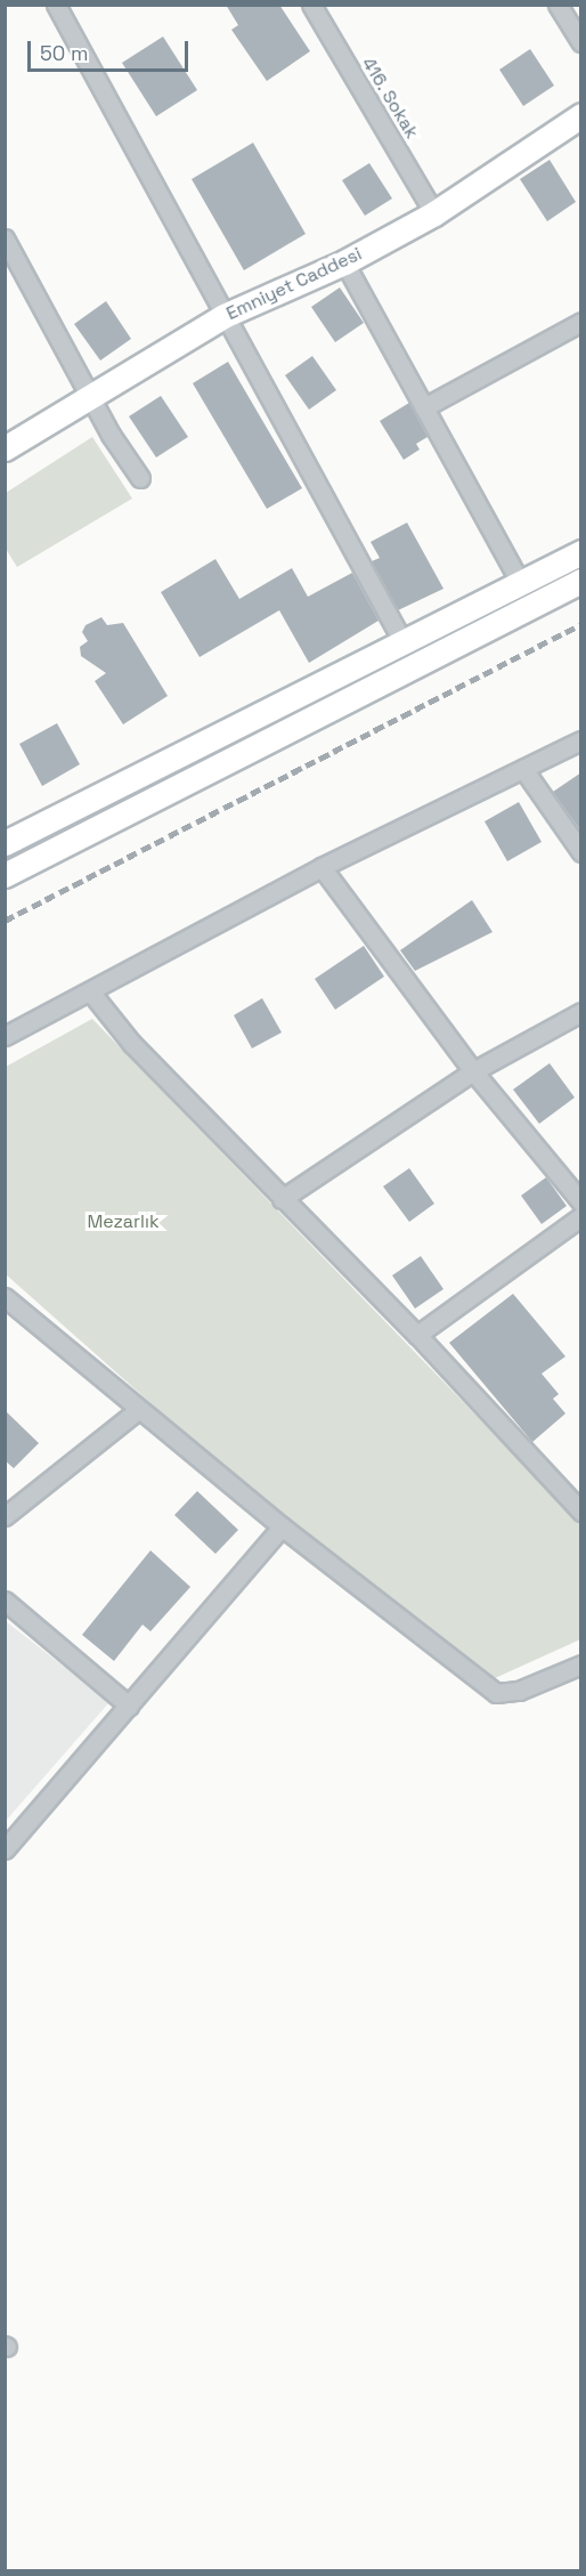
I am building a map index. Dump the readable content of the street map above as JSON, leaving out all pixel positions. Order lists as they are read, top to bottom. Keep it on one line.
{"streets":{"street":["416. Sokak","Emniyet Caddesi"]},"crossings":[["416. Sokak","Emniyet Caddesi"]],"parks":["Mezarlık"],"scale_bar":"50 m"}
